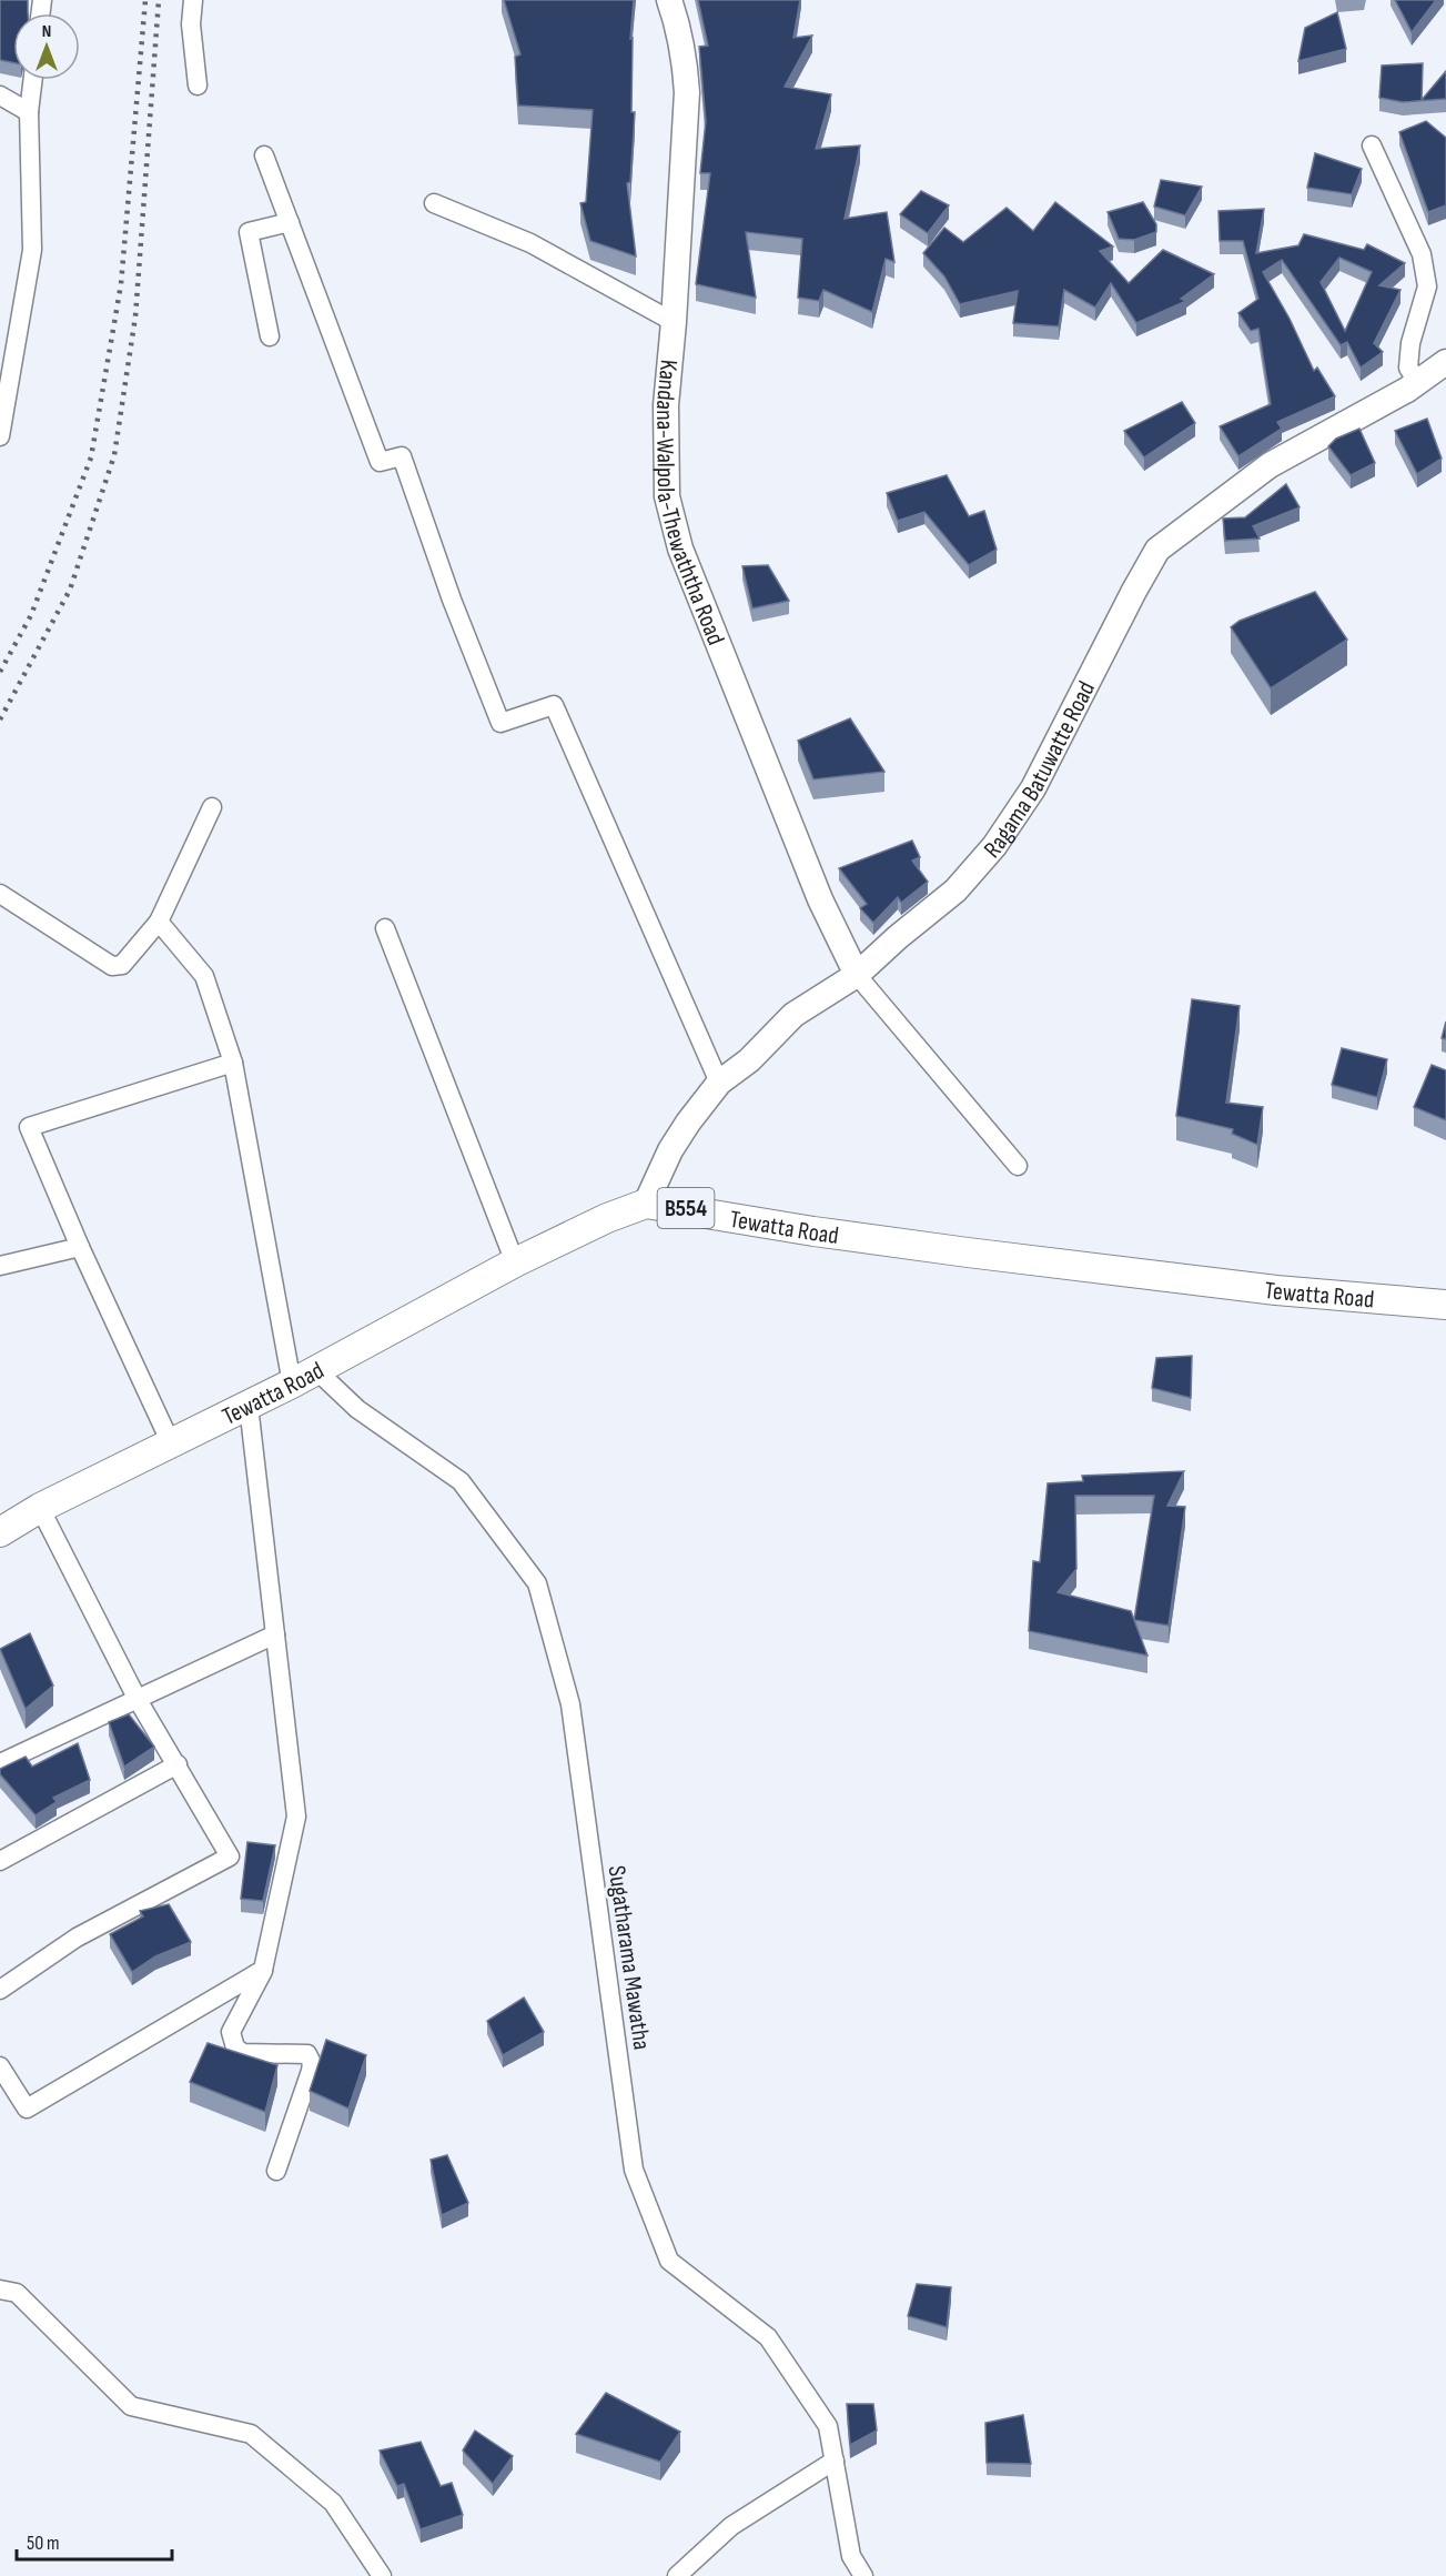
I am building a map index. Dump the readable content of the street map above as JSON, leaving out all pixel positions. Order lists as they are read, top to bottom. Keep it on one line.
{"streets":{"main road":["B554","Tewatta Road"],"street":["Kandana-Walpola-Thewaththa Road","Ragama Batuwatte Road","Sugatharama Mawatha"]},"crossings":[["Kandana-Walpola-Thewaththa Road","Ragama Batuwatte Road"],["Ragama Batuwatte Road","Tewatta Road"],["Tewatta Road","Sugatharama Mawatha"]],"scale_bar":"50 m","north":"top"}
